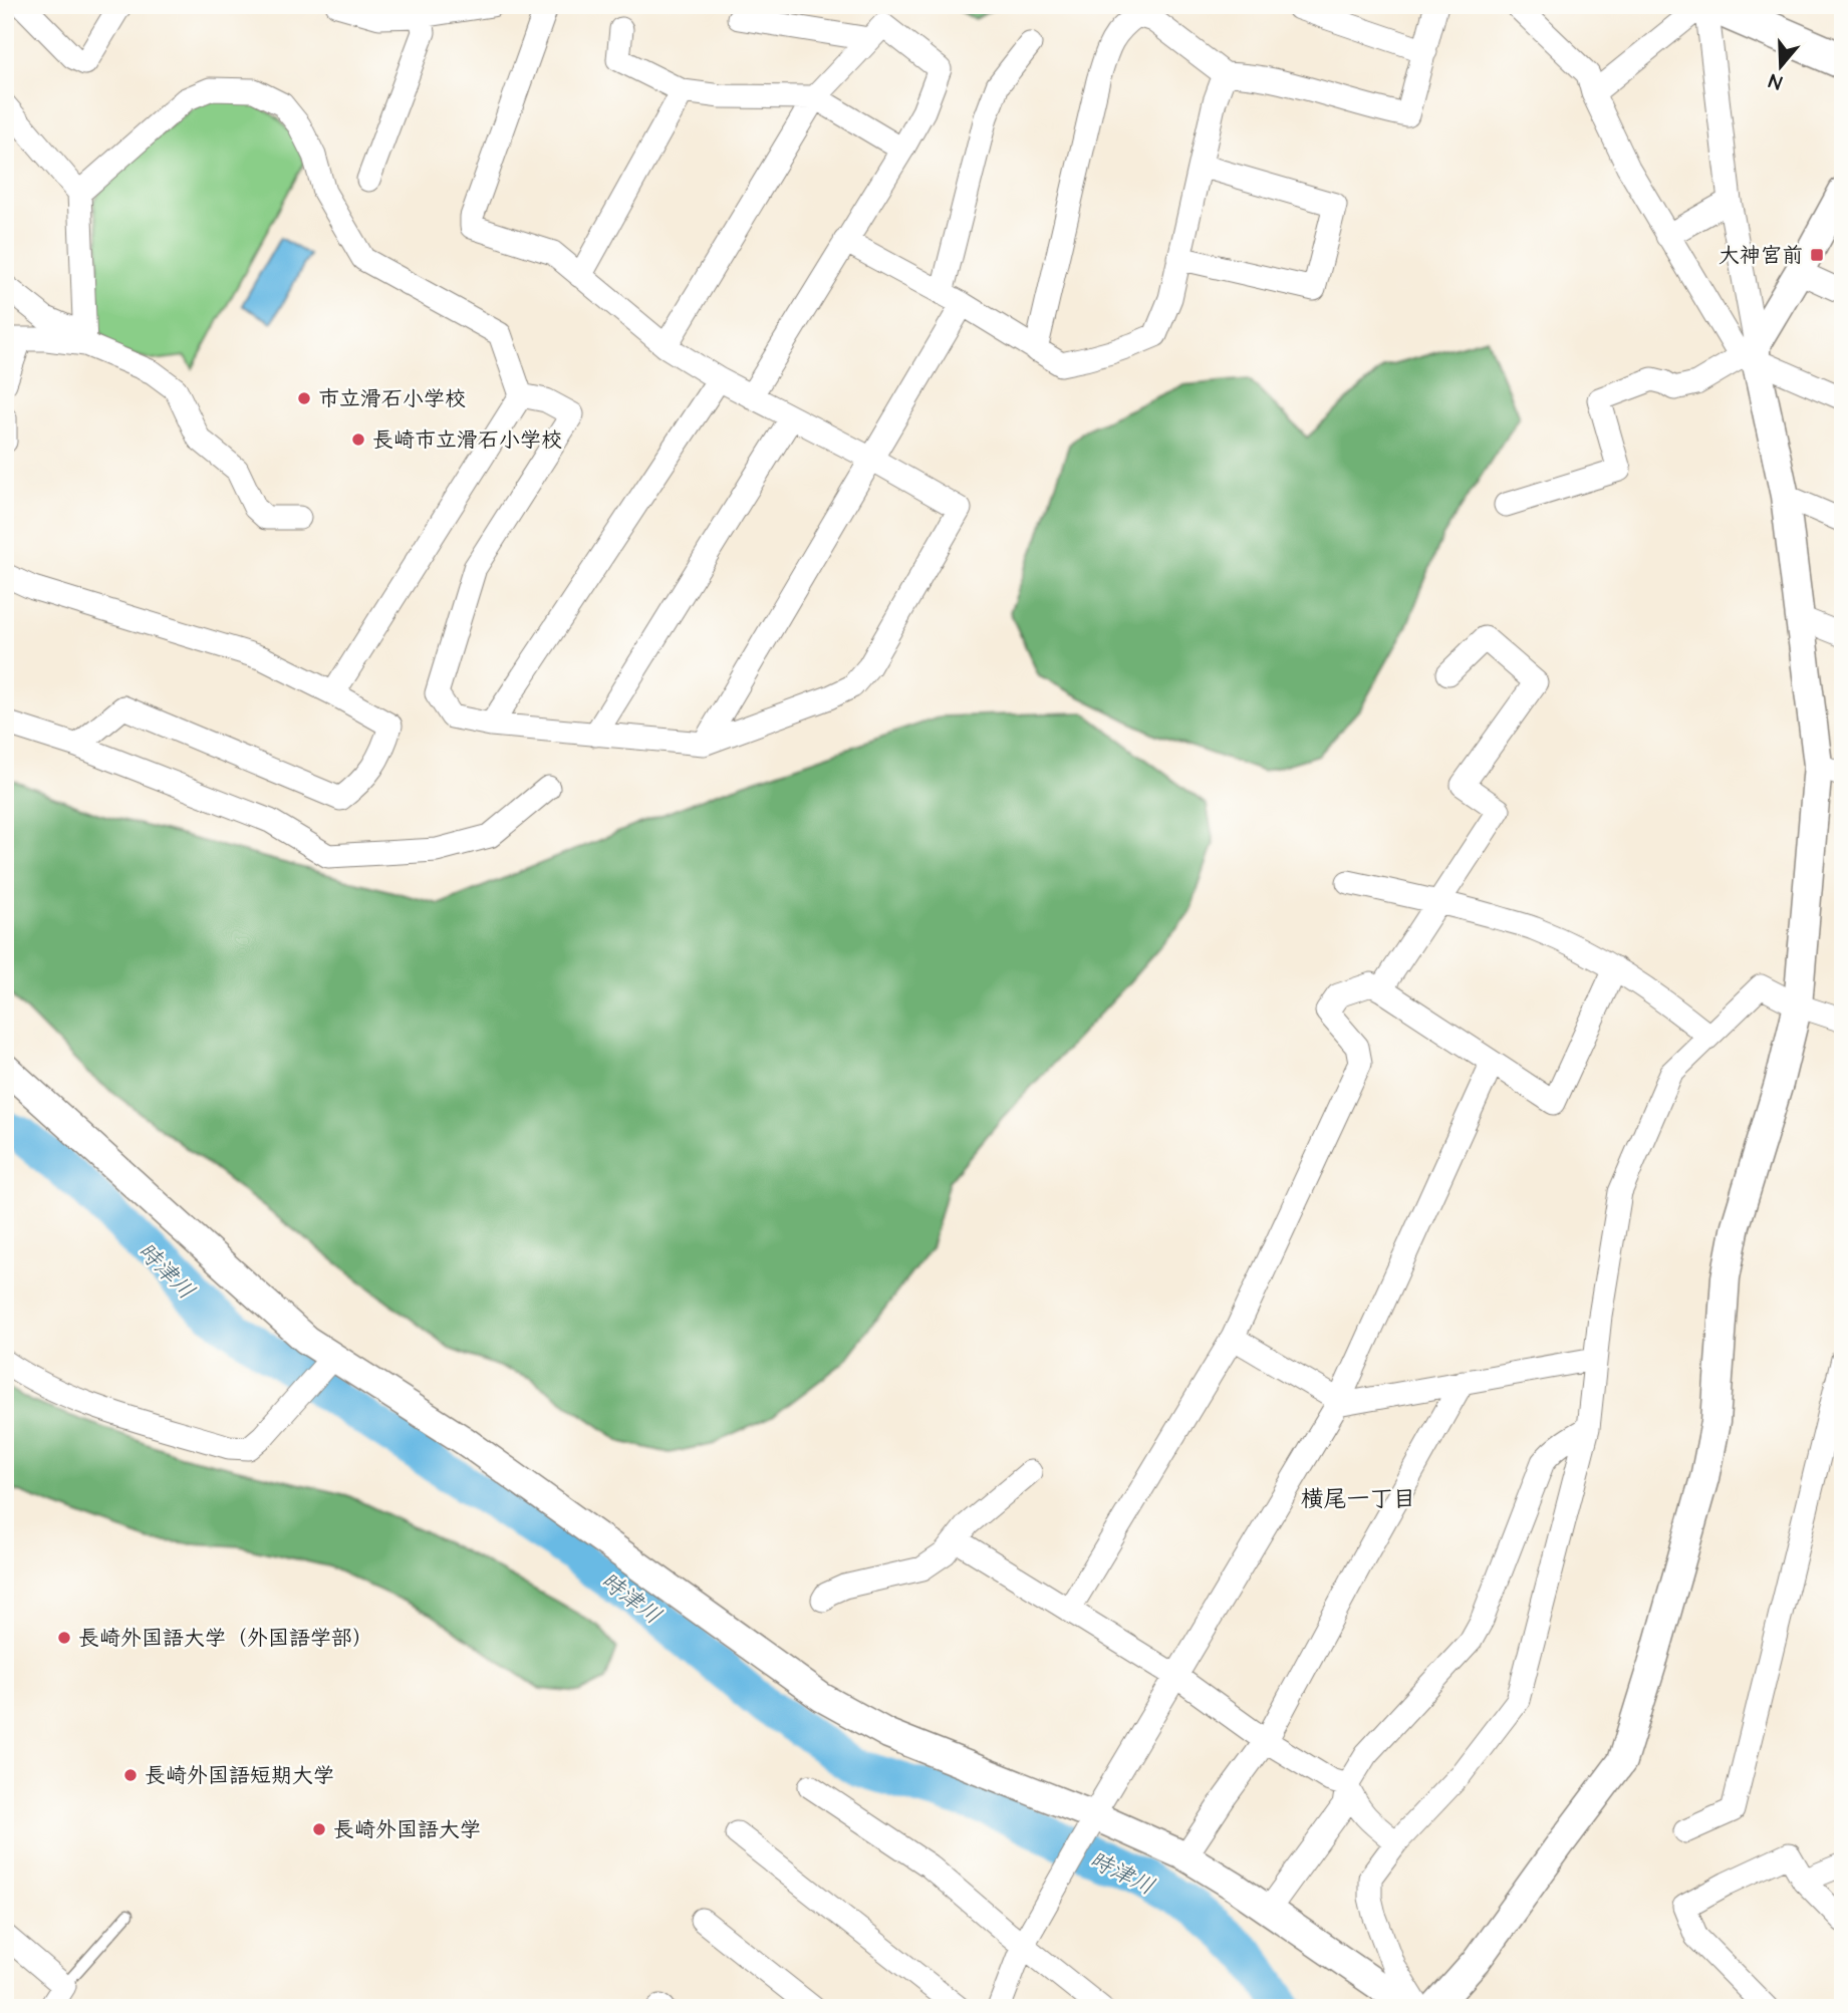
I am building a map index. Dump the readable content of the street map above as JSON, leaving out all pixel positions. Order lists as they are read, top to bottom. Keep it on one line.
{"districts":["横尾一丁目"],"water":["時津川"],"places":{"transit":["大神宮前"],"other":["市立滑石小学校","長崎市立滑石小学校","長崎外国語大学（外国語学部）","長崎外国語短期大学","長崎外国語大学"]},"north":"bottom"}
